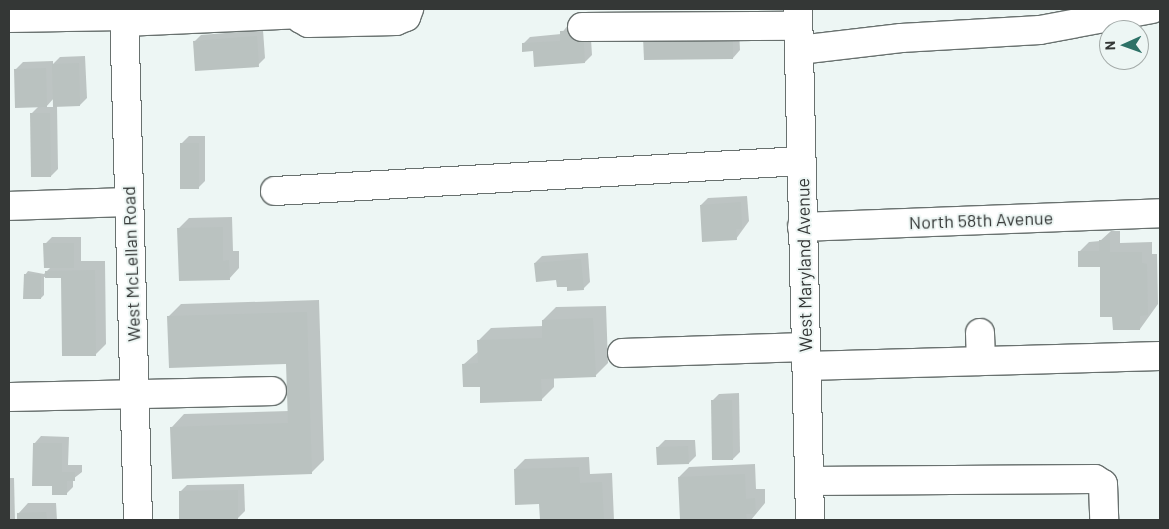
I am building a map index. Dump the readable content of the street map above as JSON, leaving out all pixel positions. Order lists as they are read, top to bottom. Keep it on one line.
{"streets":{"street":["North 58th Avenue","West McLellan Road","West Maryland Avenue"]},"crossings":[["North 58th Avenue","West Maryland Avenue"]],"north":"left"}
